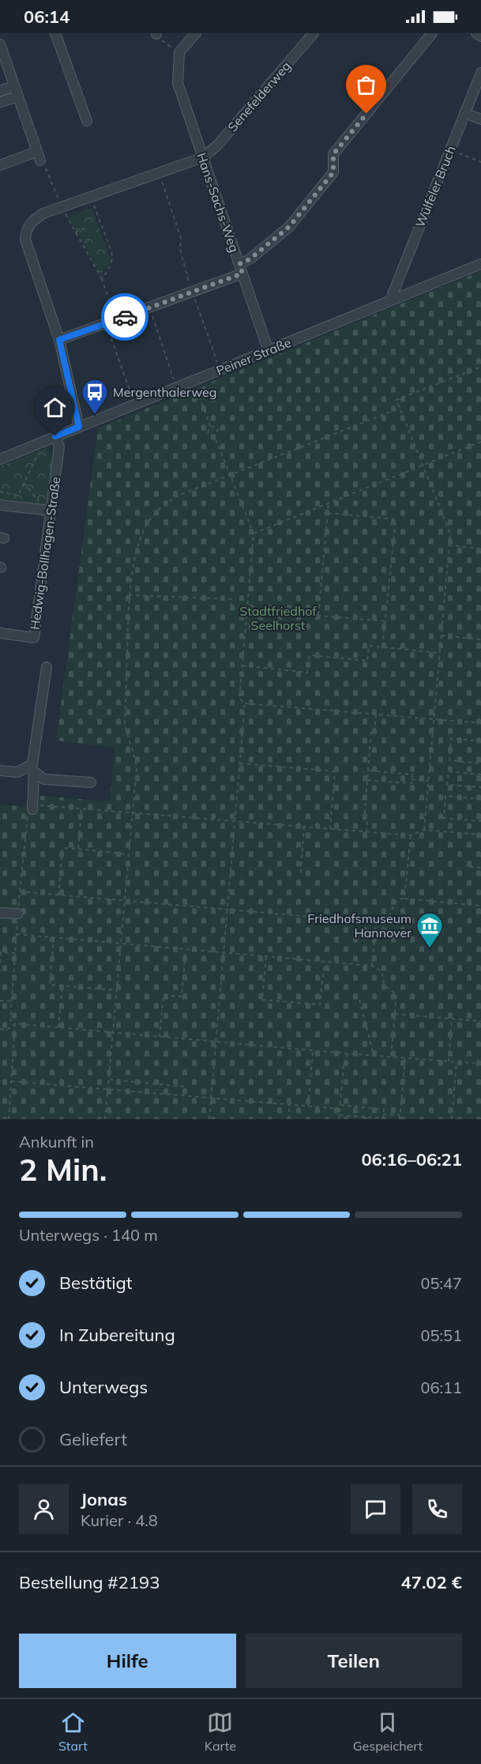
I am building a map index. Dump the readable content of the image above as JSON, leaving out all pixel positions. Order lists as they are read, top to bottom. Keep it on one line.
{"streets":{"street":["Senefelderweg","Wülfeler Bruch","Hans-Sachs-Weg","Peiner Straße","Hedwig-Bollhagen-Straße"]},"crossings":[["Senefelderweg","Hans-Sachs-Weg"],["Wülfeler Bruch","Peiner Straße"],["Hans-Sachs-Weg","Peiner Straße"],["Peiner Straße","Hedwig-Bollhagen-Straße"]],"parks":["Stadtfriedhof Seelhorst"],"places":{"bus stop":["Mergenthalerweg"],"museum":["Friedhofsmuseum Hannover"]},"page":{"status":"06:14","heading":["2 Min.","Ankunft in","06:16–06:21"],"panel":["Jonas","Kurier · 4.8","Bestellung #2193","47.02 €"],"bar":"Unterwegs · 140 m","list":[["Bestätigt","05:47"],["In Zubereitung","05:51"],["Unterwegs","06:11"],"Geliefert"],"buttons":["Hilfe","Teilen"],"tabs":["Start","Karte","Gespeichert"]}}
